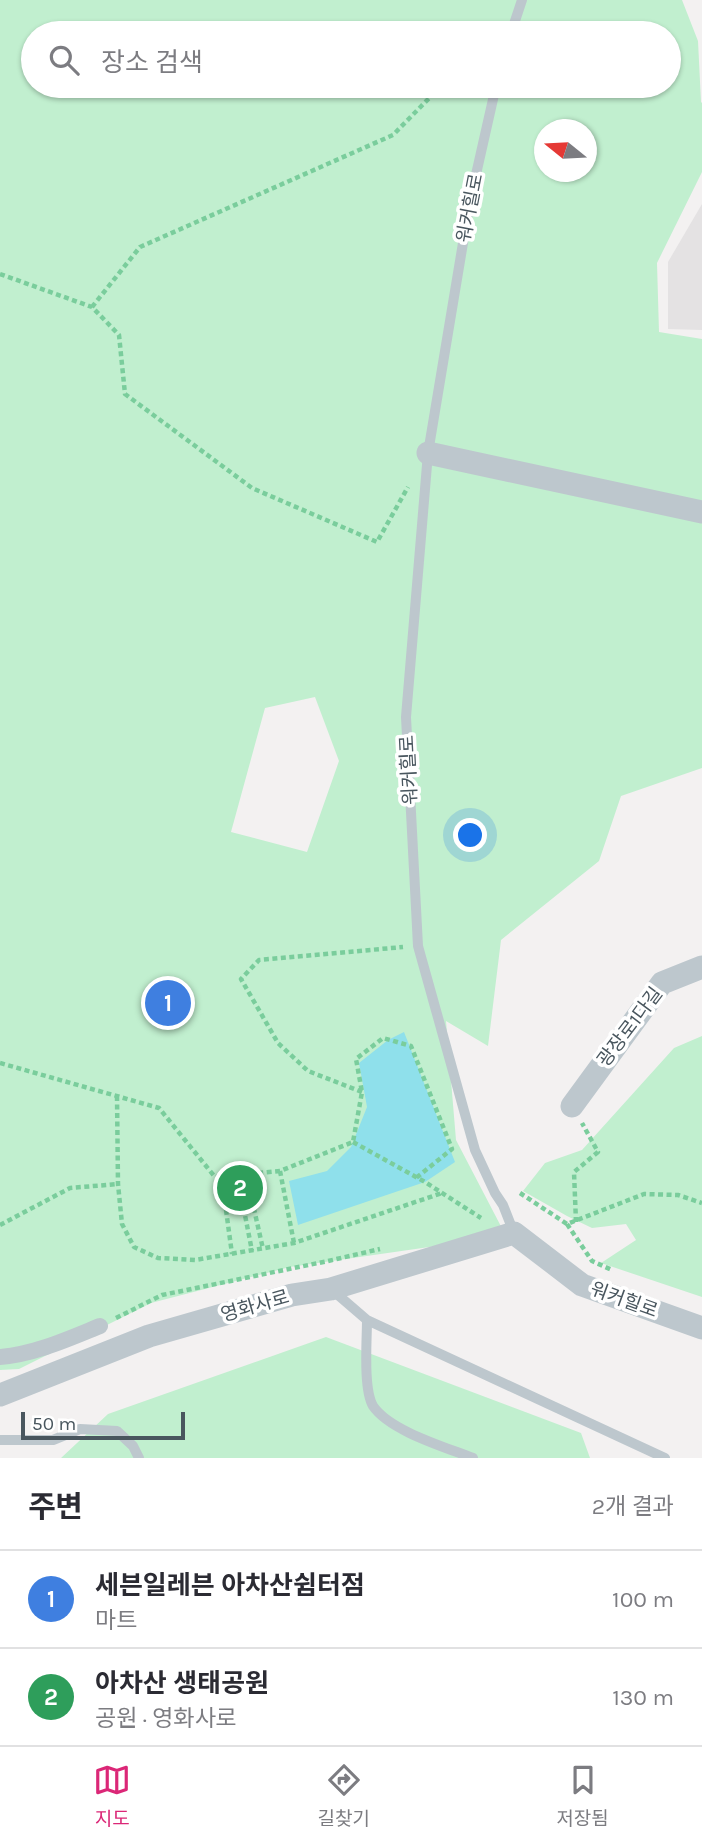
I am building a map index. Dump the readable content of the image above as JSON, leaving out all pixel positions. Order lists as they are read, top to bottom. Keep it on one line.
{"streets":{"street":["워커힐로","광장로1다길","영화사로"]},"crossings":[["워커힐로","영화사로"]],"scale_bar":"50 m","north":"left","page":{"search":"장소 검색","pins":["1","2"],"scale":"50 m","heading":["주변","2개 결과"],"list":[{"mark":"1","name":"세븐일레븐 아차산쉼터점","note":"마트","value":"100 m"},{"mark":"2","name":"아차산 생태공원","note":"공원 · 영화사로","value":"130 m"}],"nav":["지도","길찾기","저장됨"]}}
